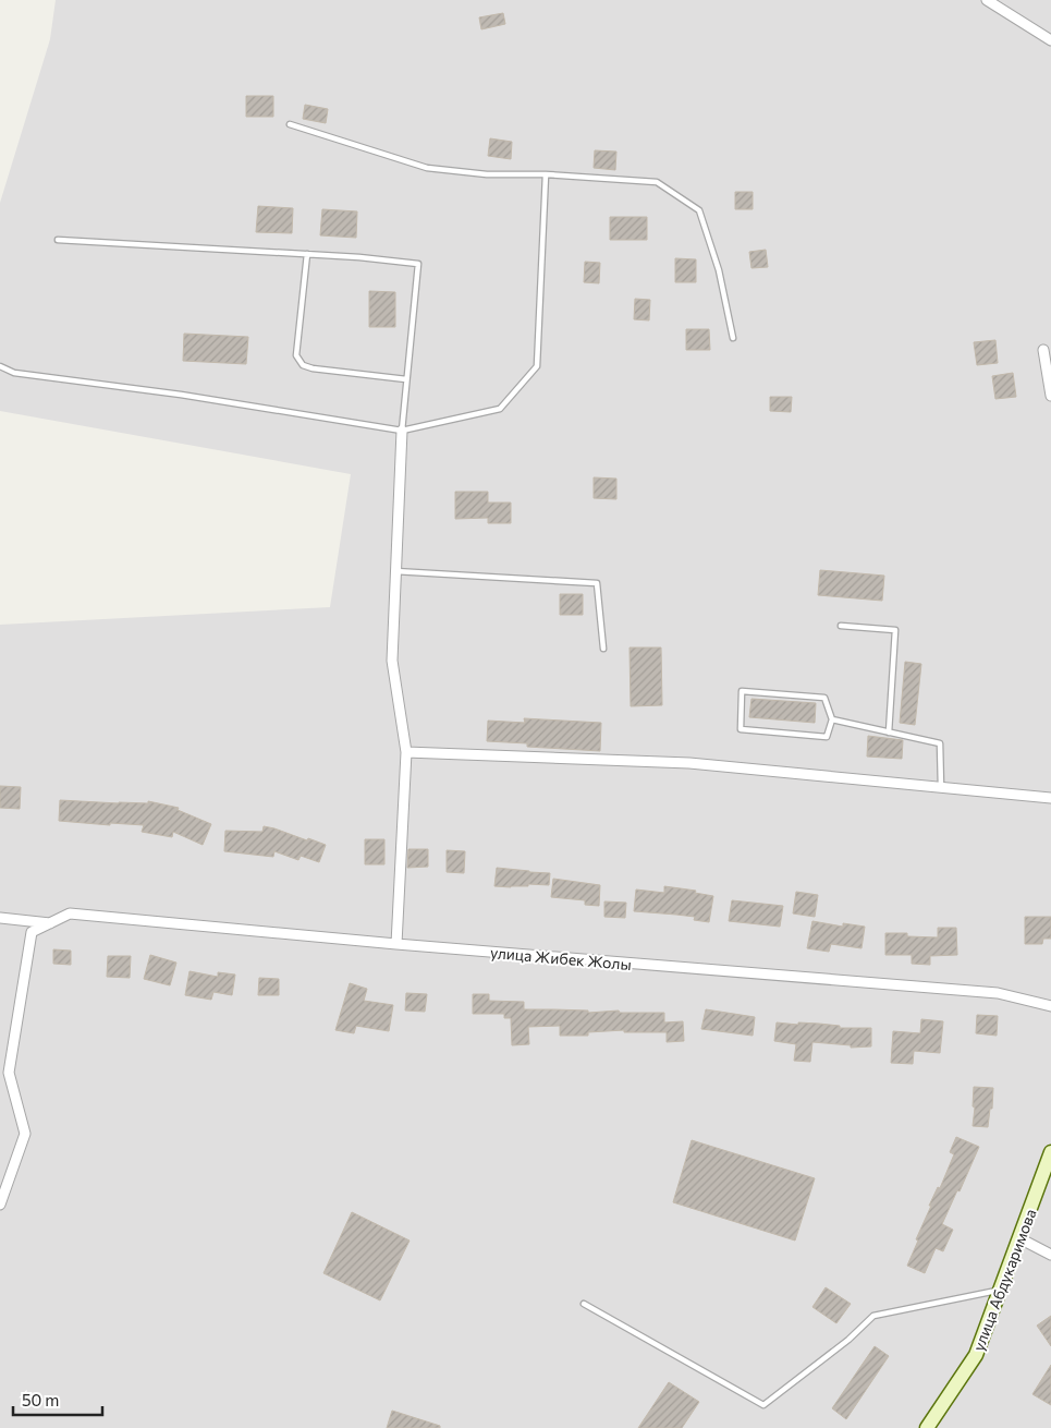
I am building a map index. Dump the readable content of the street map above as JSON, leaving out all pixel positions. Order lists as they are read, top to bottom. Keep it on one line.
{"streets":{"main road":["улица Абдукаримова"],"street":["улица Жибек Жолы"]},"scale_bar":"50 m"}
